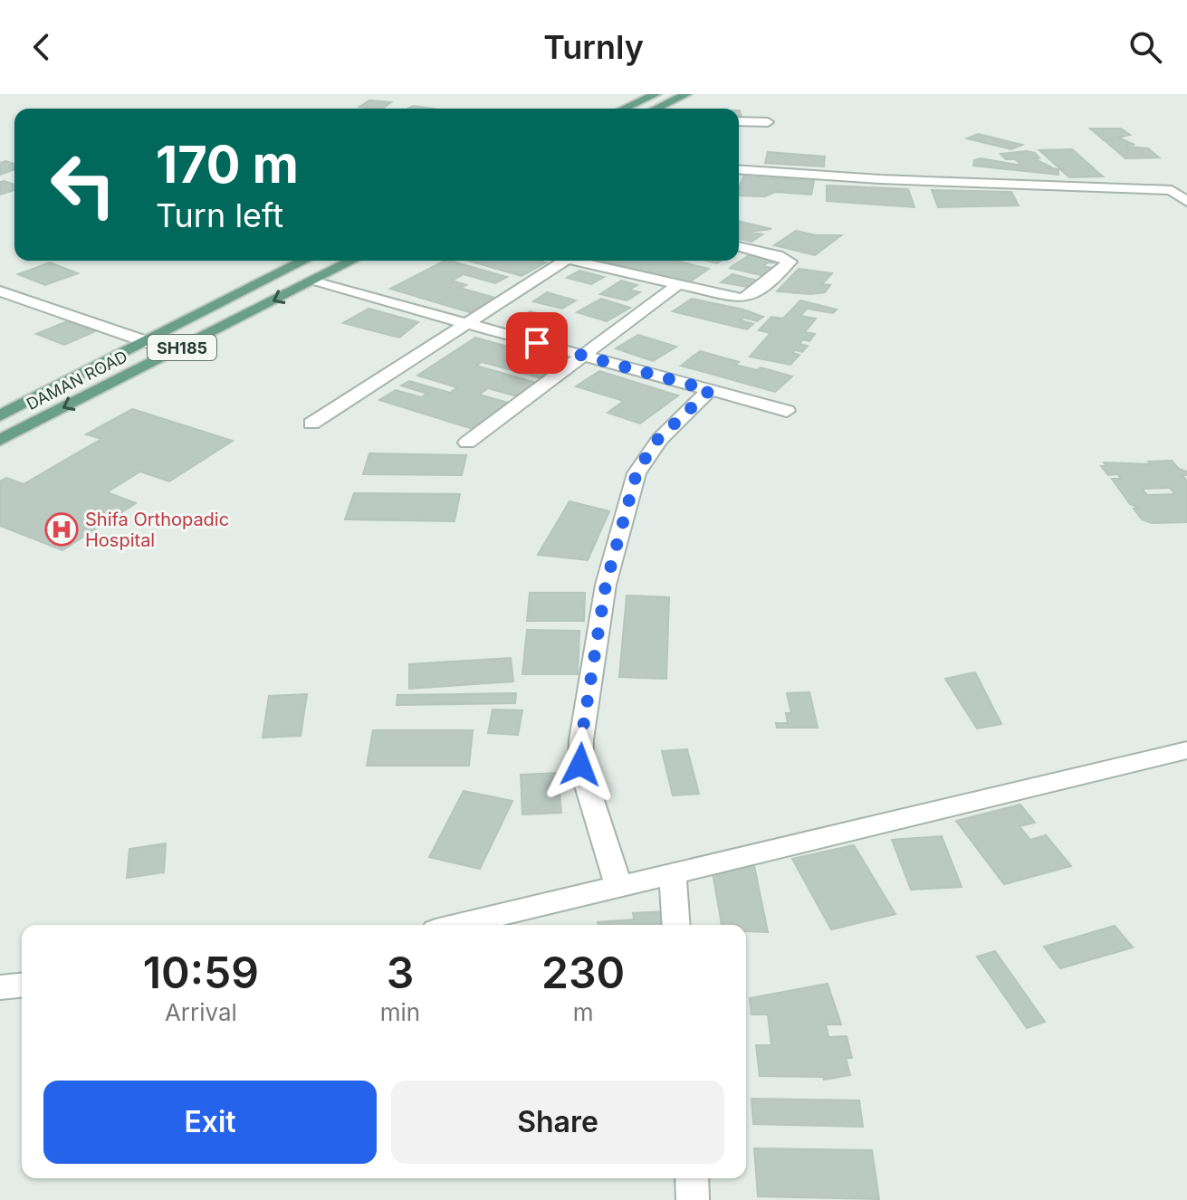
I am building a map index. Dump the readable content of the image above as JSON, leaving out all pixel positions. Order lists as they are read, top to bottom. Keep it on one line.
{"streets":{"main road":["SH185","DAMAN ROAD"]},"places":{"hospital":["Shifa Orthopadic Hospital"]},"page":{"header":"Turnly","turn":["170 m","Turn left"],"eta":["10:59","Arrival","3","min","230","m"],"buttons":["Exit","Share"]}}
